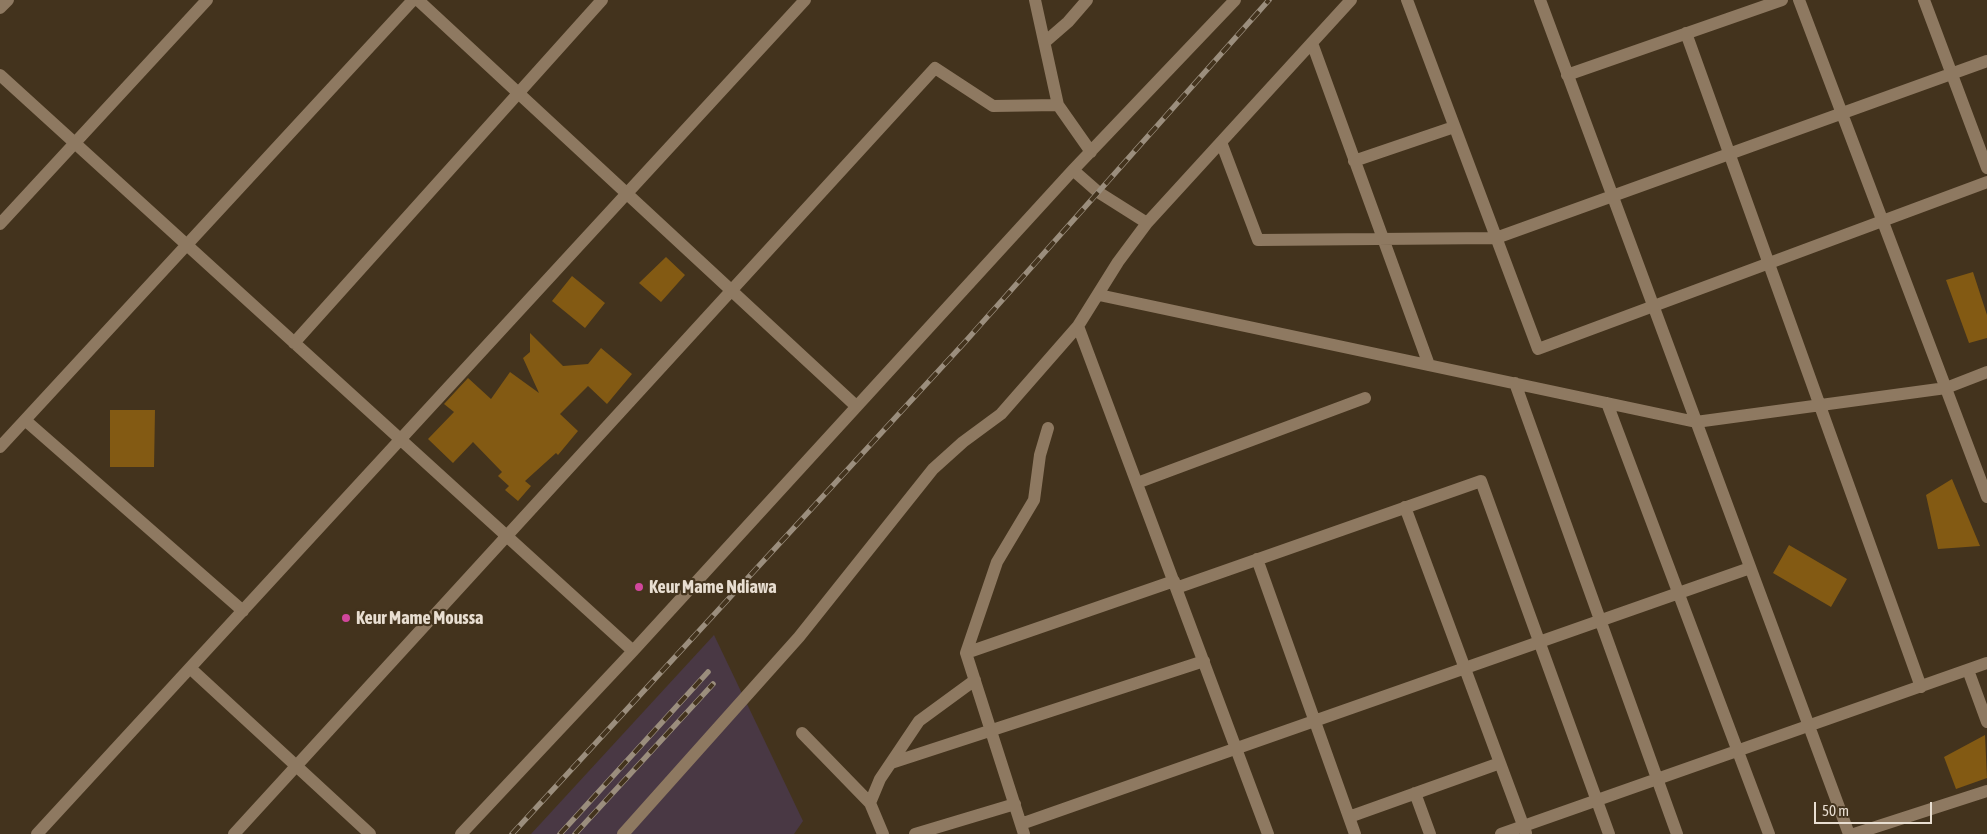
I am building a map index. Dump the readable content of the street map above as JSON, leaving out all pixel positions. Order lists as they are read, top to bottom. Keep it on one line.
{"places":["Keur Mame Ndiawa","Keur Mame Moussa"],"scale_bar":"50 m"}
